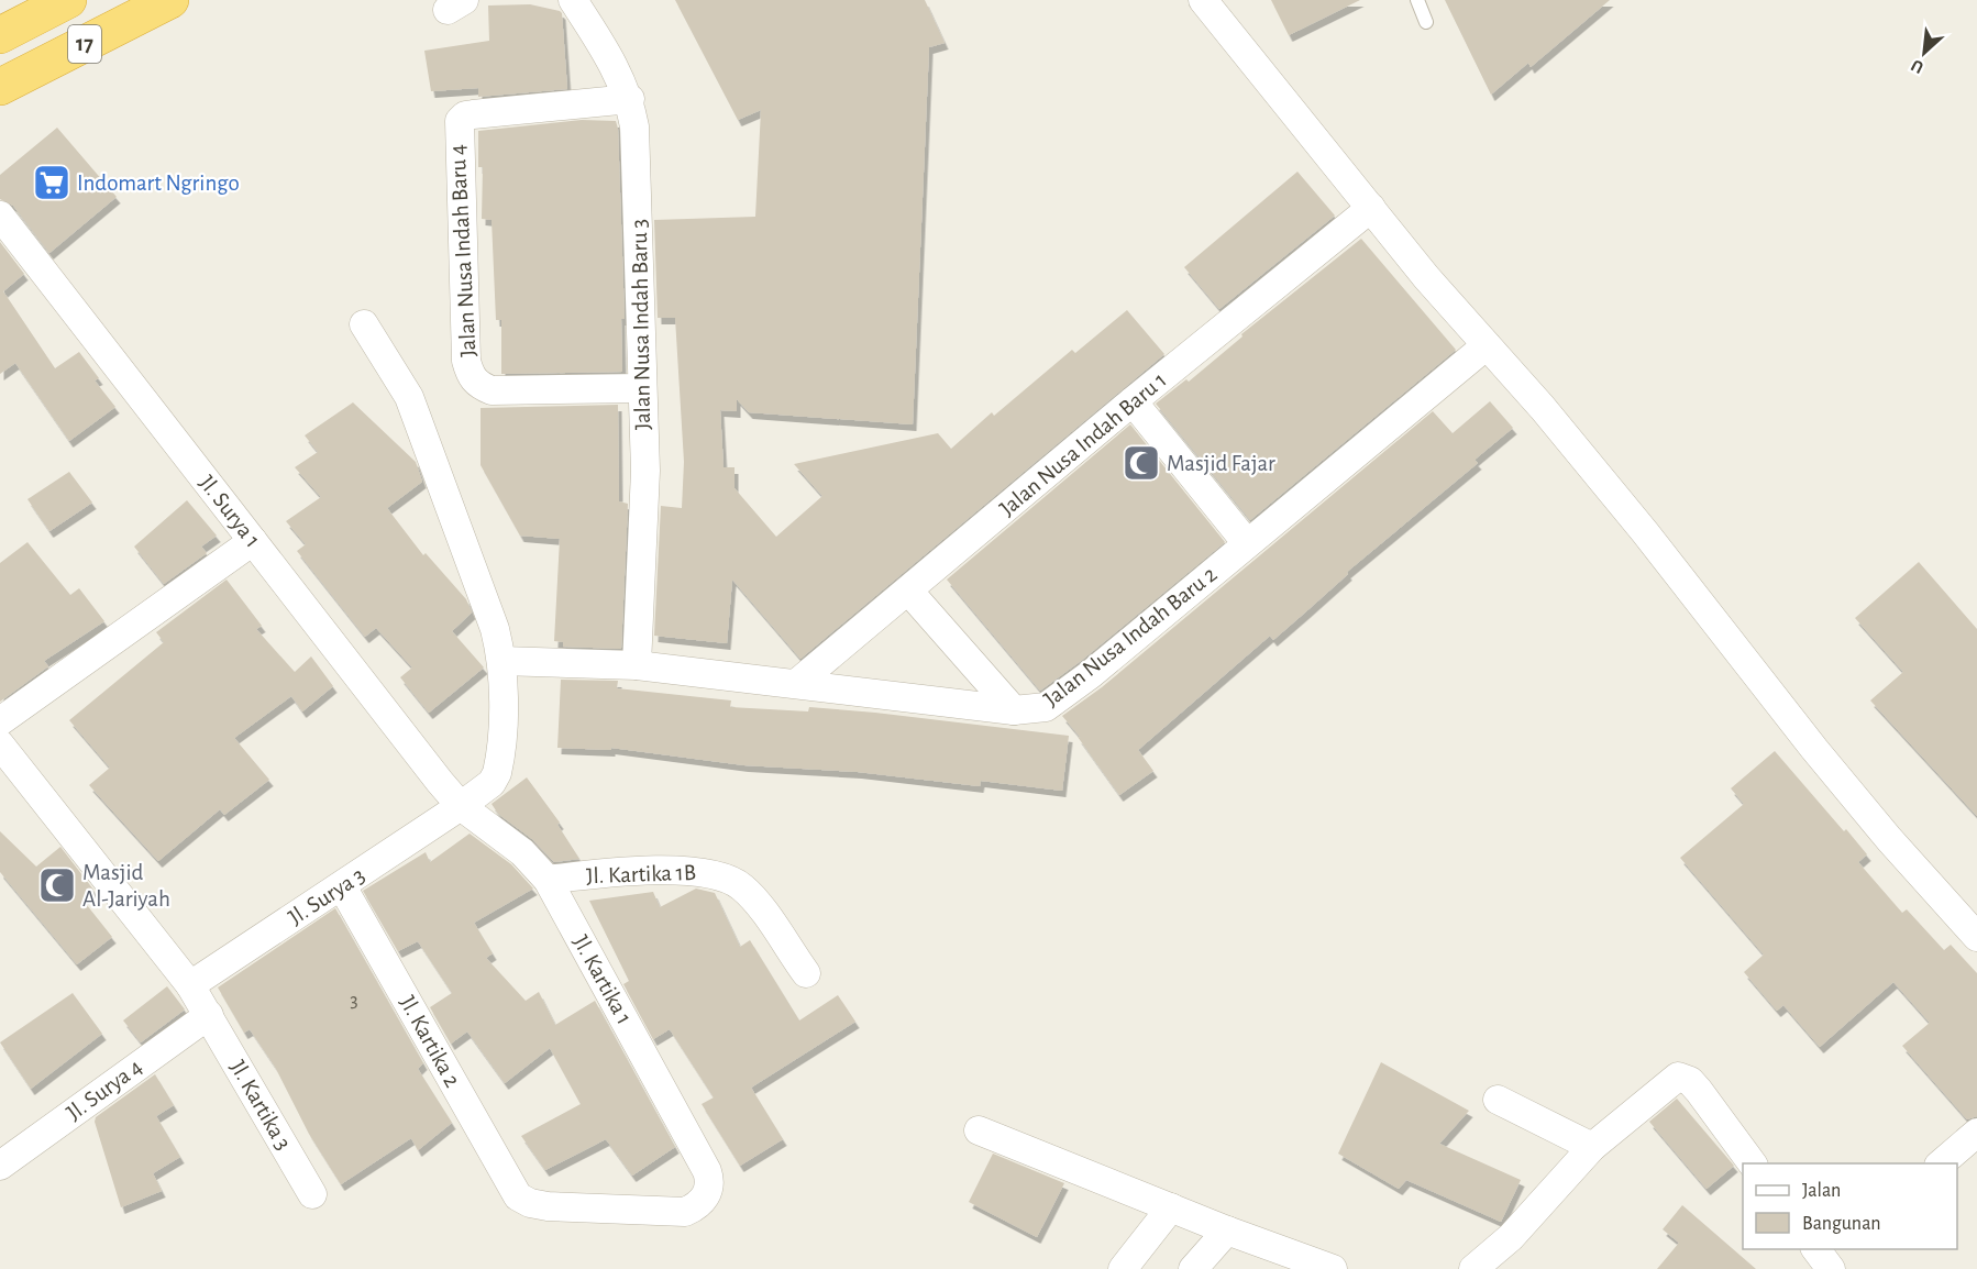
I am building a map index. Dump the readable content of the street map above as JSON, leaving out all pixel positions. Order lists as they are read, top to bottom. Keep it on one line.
{"streets":{"highway":["17"],"street":["Jalan Nusa Indah Baru 4","Jalan Nusa Indah Baru 3","Jalan Nusa Indah Baru 1","Jl. Surya 1","Jalan Nusa Indah Baru 2","Jl. Kartika 1B","Jl. Surya 3","Jl. Kartika 1","Jl. Kartika 2","Jl. Surya 4","Jl. Kartika 3"]},"crossings":[["Jalan Nusa Indah Baru 4","Jalan Nusa Indah Baru 3"],["Jalan Nusa Indah Baru 3","Jalan Nusa Indah Baru 2"],["Jalan Nusa Indah Baru 1","Jalan Nusa Indah Baru 2"],["Jl. Surya 1","Jl. Surya 3"],["Jl. Surya 1","Jl. Kartika 1"],["Jalan Nusa Indah Baru 2","Jl. Surya 3"],["Jl. Kartika 1B","Jl. Kartika 1"],["Jl. Surya 3","Jl. Kartika 1"],["Jl. Surya 3","Jl. Kartika 2"],["Jl. Surya 3","Jl. Kartika 3"],["Jl. Kartika 1","Jl. Kartika 2"],["Jl. Surya 4","Jl. Kartika 3"]],"places":{"supermarket":["Indomart Ngringo"],"mosque":["Masjid Fajar","Masjid Al-Jariyah"]},"house_numbers":["3"],"legend":["Jalan","Bangunan"],"north":"bottom left"}
